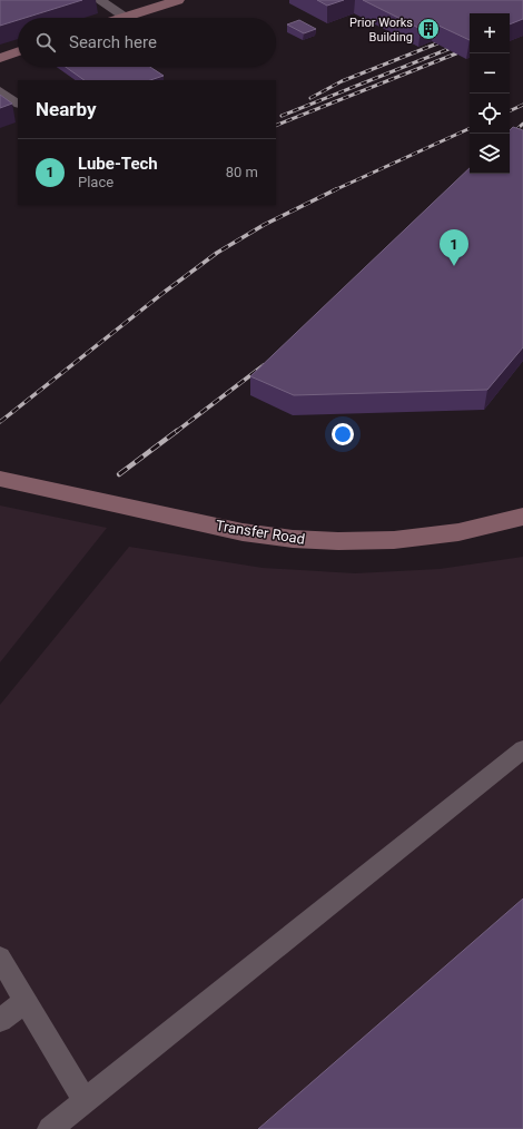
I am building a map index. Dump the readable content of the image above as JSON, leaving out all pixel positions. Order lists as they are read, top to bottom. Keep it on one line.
{"streets":{"main road":["Transfer Road"]},"places":{"building":["Prior Works Building"]},"page":{"map_buttons":["+","−"],"search":"Search here","heading":"Nearby","list":[{"mark":"1","name":"Lube-Tech","note":"Place","value":"80 m"}],"pins":"1"}}
